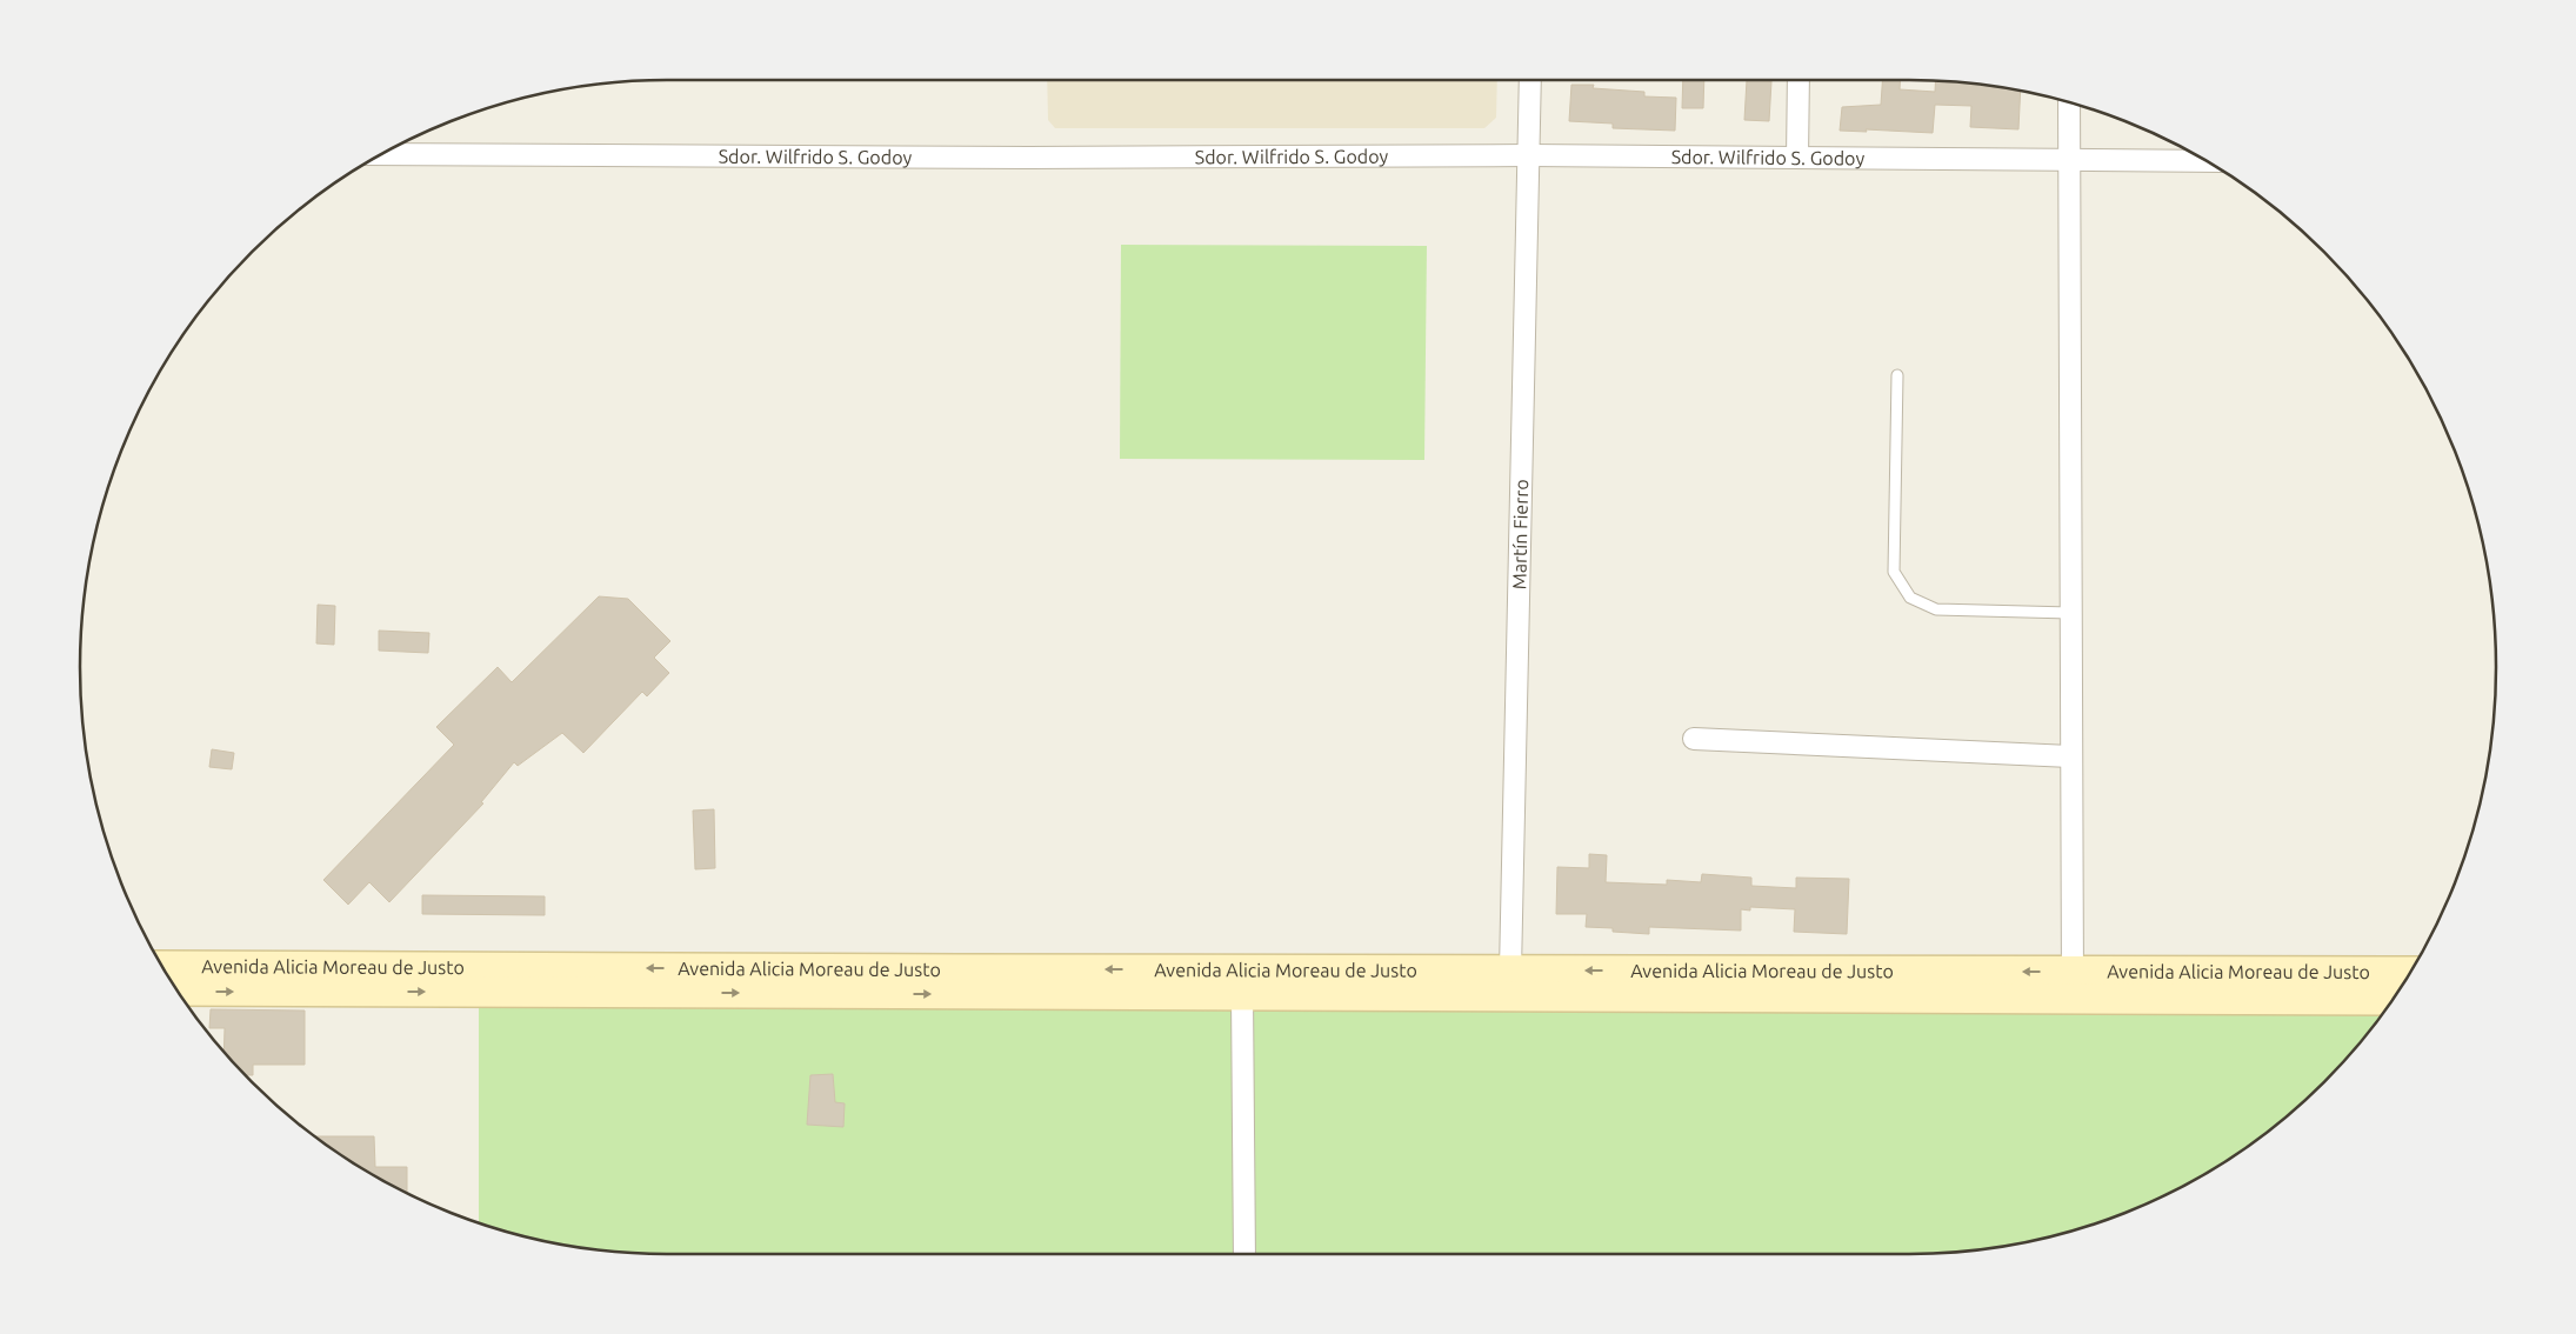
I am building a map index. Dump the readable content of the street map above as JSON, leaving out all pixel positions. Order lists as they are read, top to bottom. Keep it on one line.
{"streets":{"main road":["Avenida Alicia Moreau de Justo"],"street":["Sdor. Wilfrido S. Godoy","Martín Fierro"]},"crossings":[["Sdor. Wilfrido S. Godoy","Martín Fierro"],["Martín Fierro","Avenida Alicia Moreau de Justo"]]}
